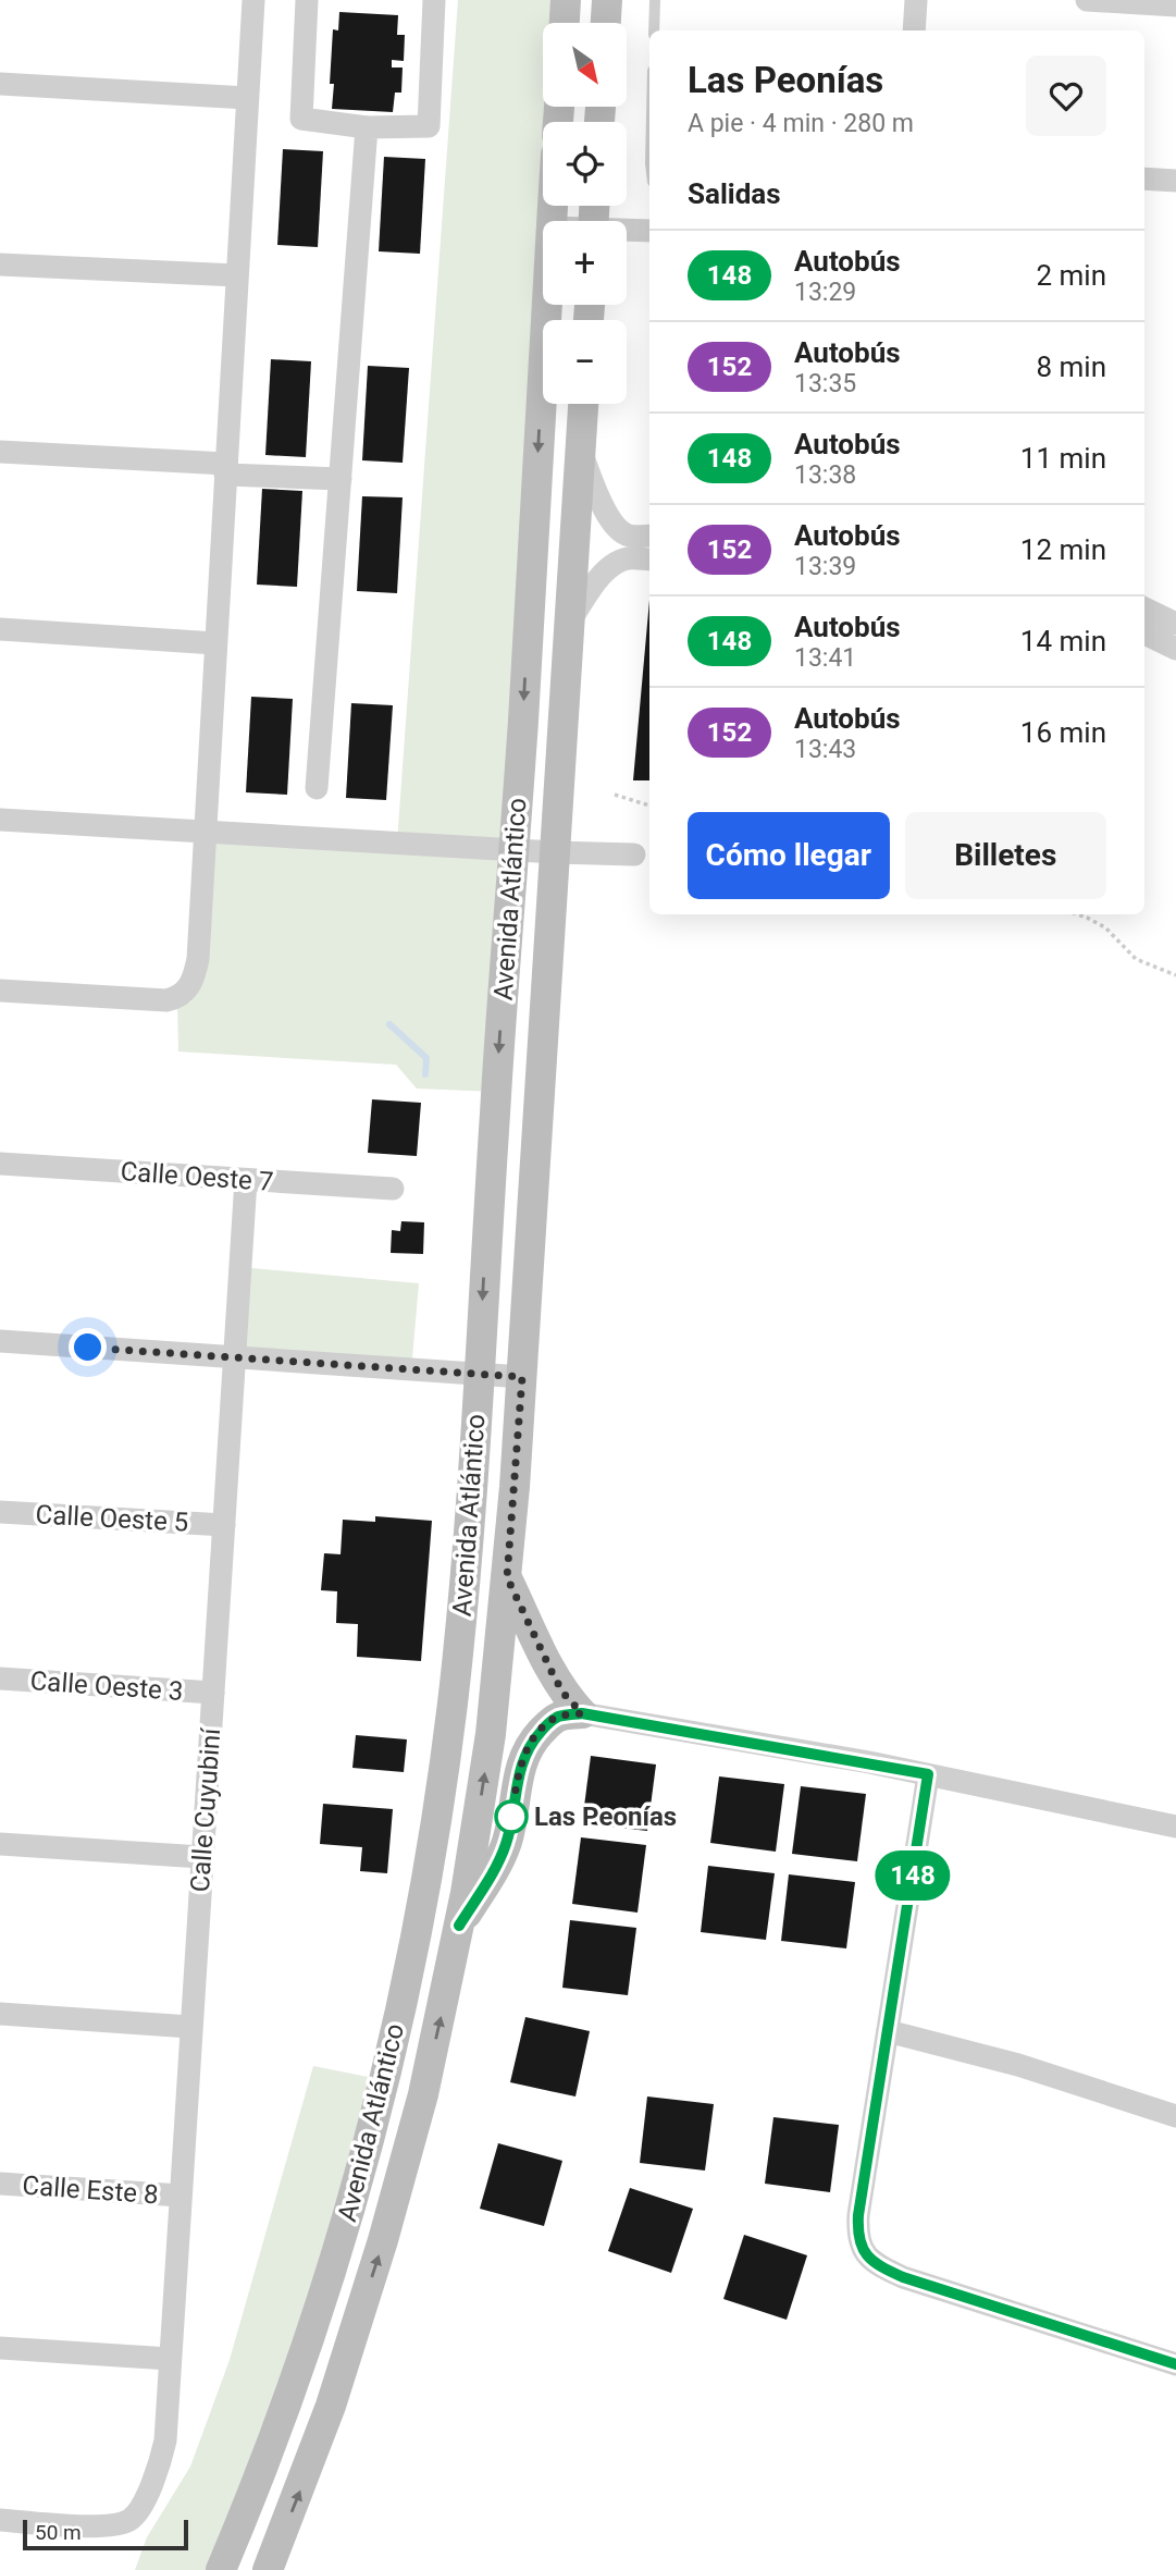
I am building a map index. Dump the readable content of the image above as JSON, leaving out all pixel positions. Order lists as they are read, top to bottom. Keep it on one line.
{"streets":{"main road":["Avenida Atlántico"],"street":["Calle Oeste 7","Calle Oeste 5","Calle Oeste 3","Calle Cuyubiní","Calle Este 8"]},"crossings":[["Calle Oeste 7","Calle Cuyubiní"],["Calle Oeste 5","Calle Cuyubiní"],["Calle Oeste 3","Calle Cuyubiní"],["Calle Cuyubiní","Calle Este 8"]],"places":["Las Peonías"],"lines":["bus line 148"],"scale_bar":"50 m","north":"bottom right","page":{"on_map":"148","map_buttons":["+","−"],"heading":[["Las Peonías","A pie · 4 min · 280 m"],"Salidas"],"list":[{"mark":"148","name":"Autobús","note":"13:29","value":"2 min"},{"mark":"152","name":"Autobús","note":"13:35","value":"8 min"},{"mark":"148","name":"Autobús","note":"13:38","value":"11 min"},{"mark":"152","name":"Autobús","note":"13:39","value":"12 min"},{"mark":"148","name":"Autobús","note":"13:41","value":"14 min"},{"mark":"152","name":"Autobús","note":"13:43","value":"16 min"}],"buttons":["Cómo llegar","Billetes"],"scale":"50 m"}}
